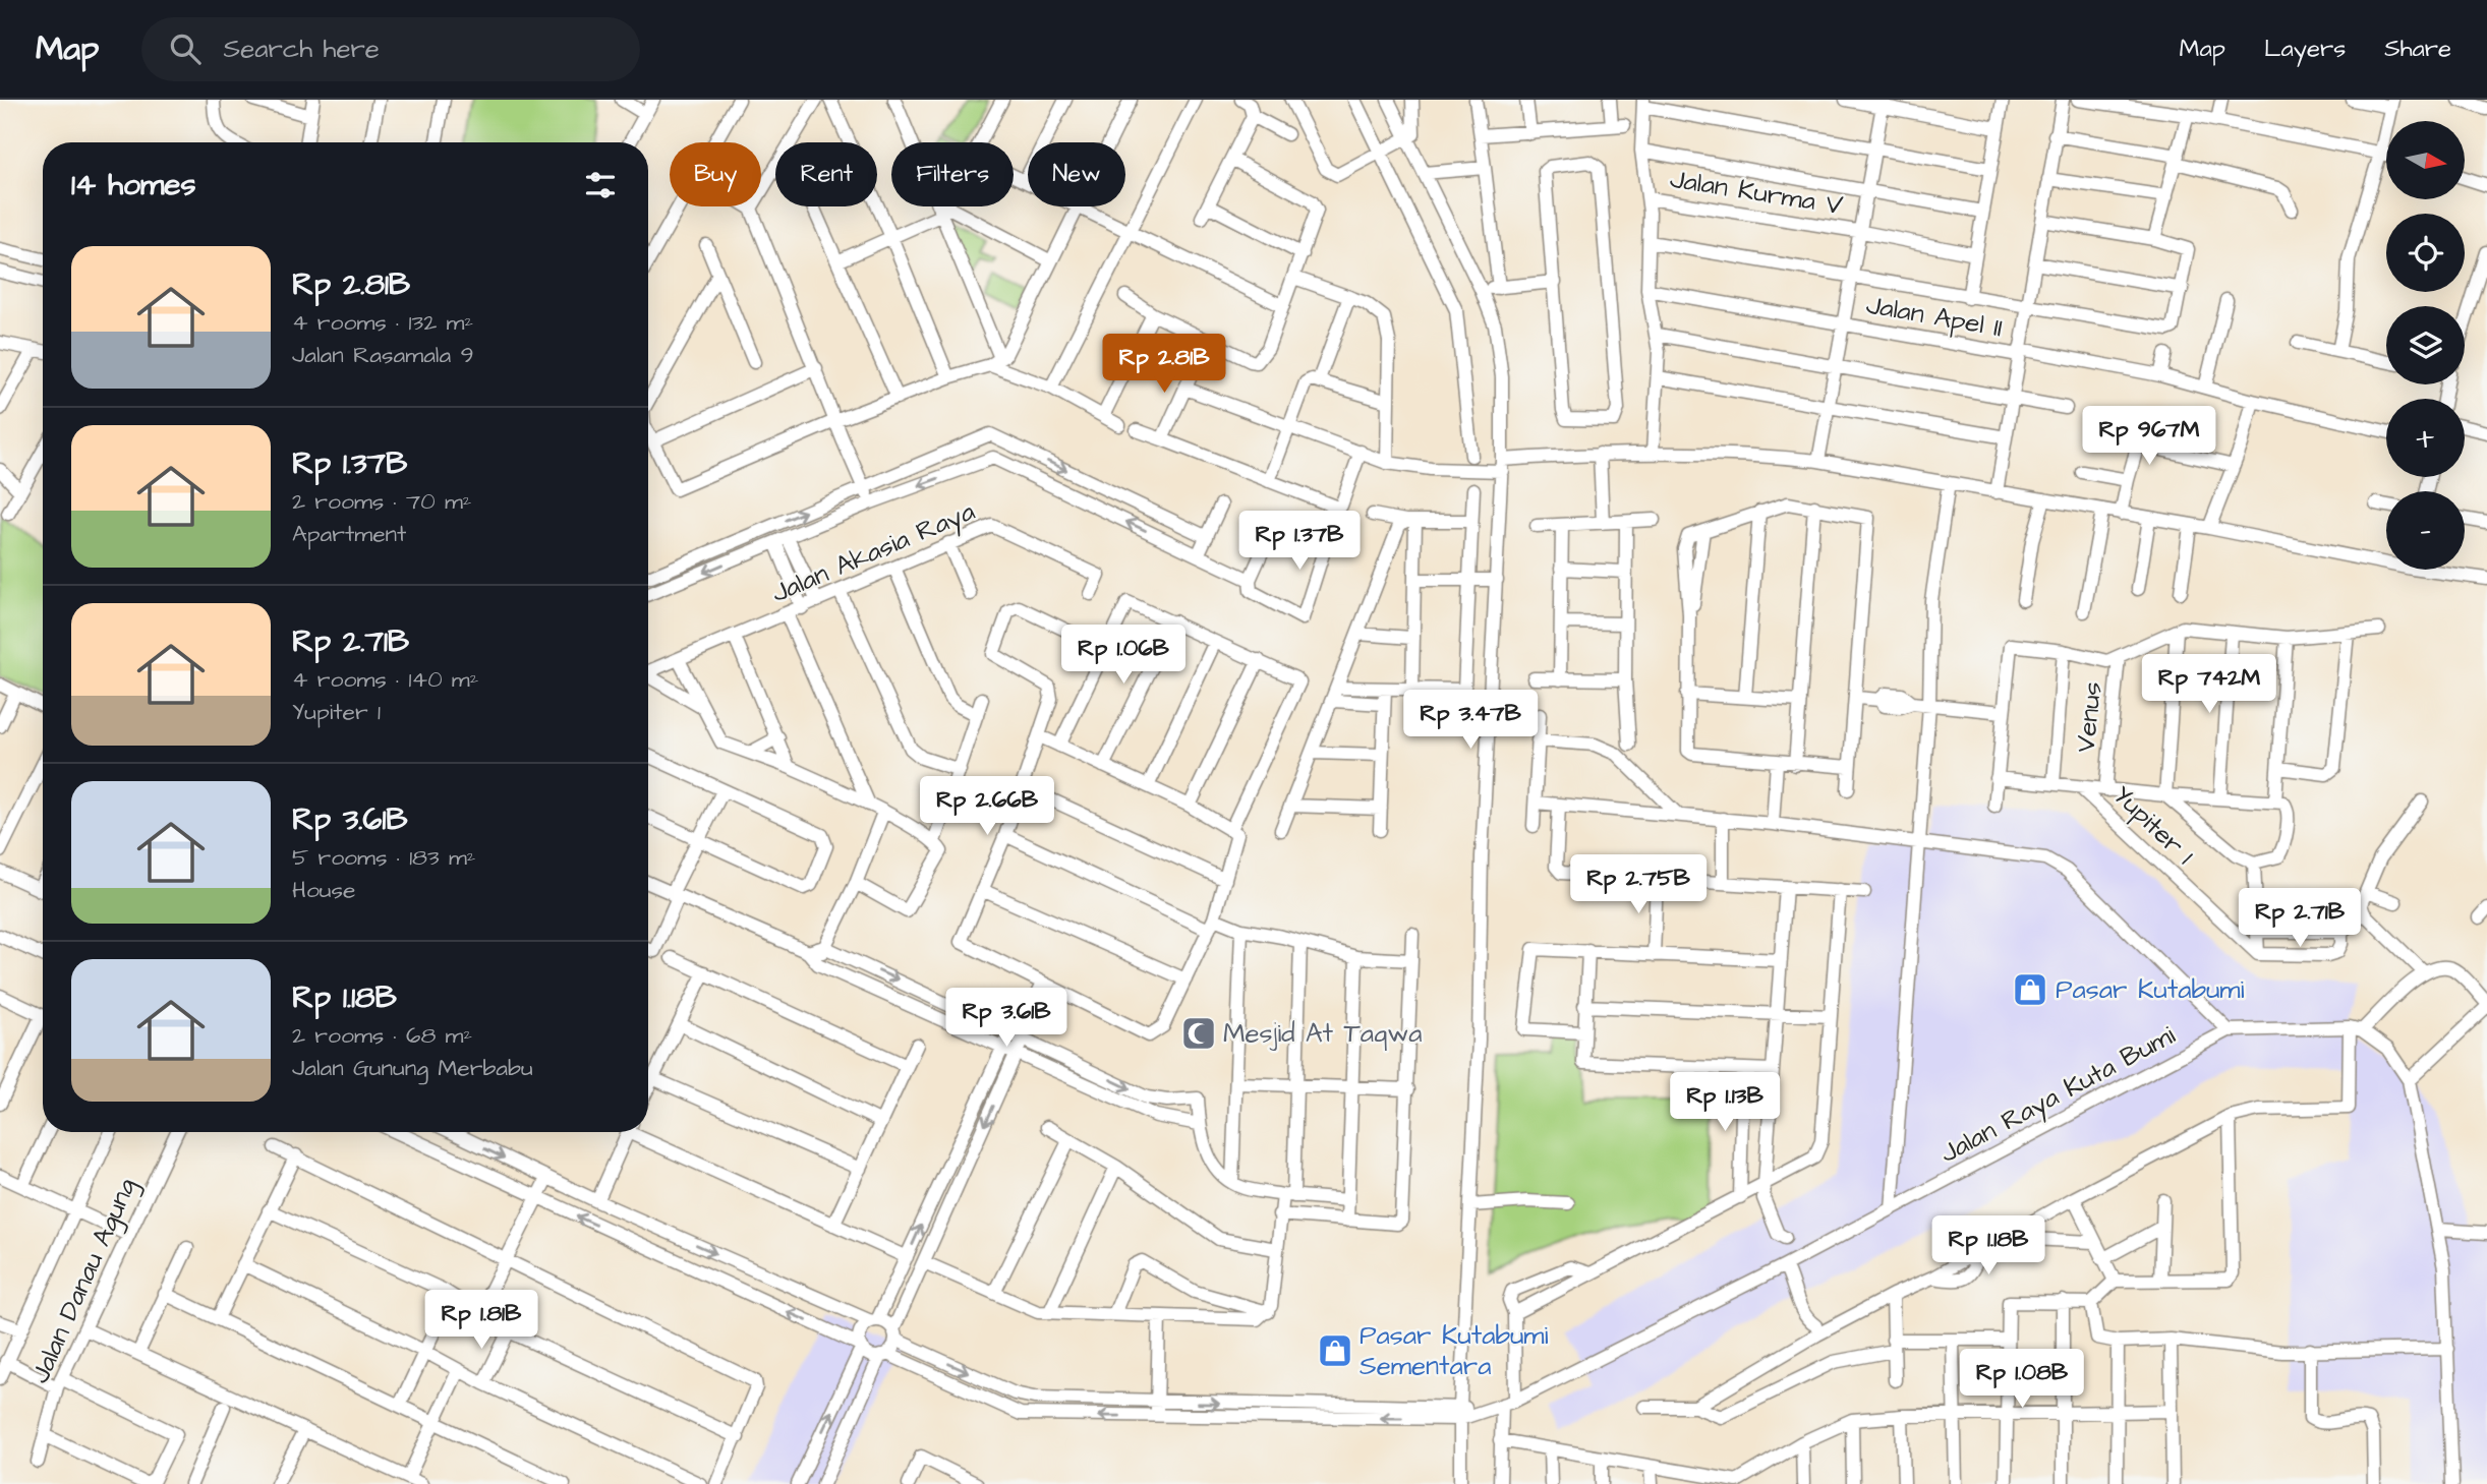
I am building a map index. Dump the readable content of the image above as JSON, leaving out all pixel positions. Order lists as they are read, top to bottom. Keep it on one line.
{"streets":{"street":["Jalan Kurma V","Jalan Apel II","Jalan Akasia Raya","Venus","Yupiter 1","Jalan Raya Kuta Bumi","Jalan Danau Agung"]},"places":{"shop":["Pasar Kutabumi","Pasar Kutabumi Sementara"],"mosque":["Mesjid At Taqwa"]},"north":"right","page":{"header":"Map","search":"Search here","nav":["Map","Layers","Share"],"map_buttons":["+","−"],"chip":["Buy","Rent","Filters","New"],"heading":"14 homes","list":[{"name":"Rp 2.81B","note":"4 rooms · 132 m² · Jalan Rasamala 9"},{"name":"Rp 1.37B","note":"2 rooms · 70 m² · Apartment"},{"name":"Rp 2.71B","note":"4 rooms · 140 m² · Yupiter 1"},{"name":"Rp 3.61B","note":"5 rooms · 183 m² · House"},{"name":"Rp 1.18B","note":"2 rooms · 68 m² · Jalan Gunung Merbabu"}],"price":["Rp 2.81B","Rp 967M","Rp 1.37B","Rp 1.06B","Rp 742M","Rp 3.47B","Rp 2.66B","Rp 2.75B","Rp 2.71B","Rp 3.61B","Rp 1.13B","Rp 1.18B","Rp 1.81B","Rp 1.08B"]}}
